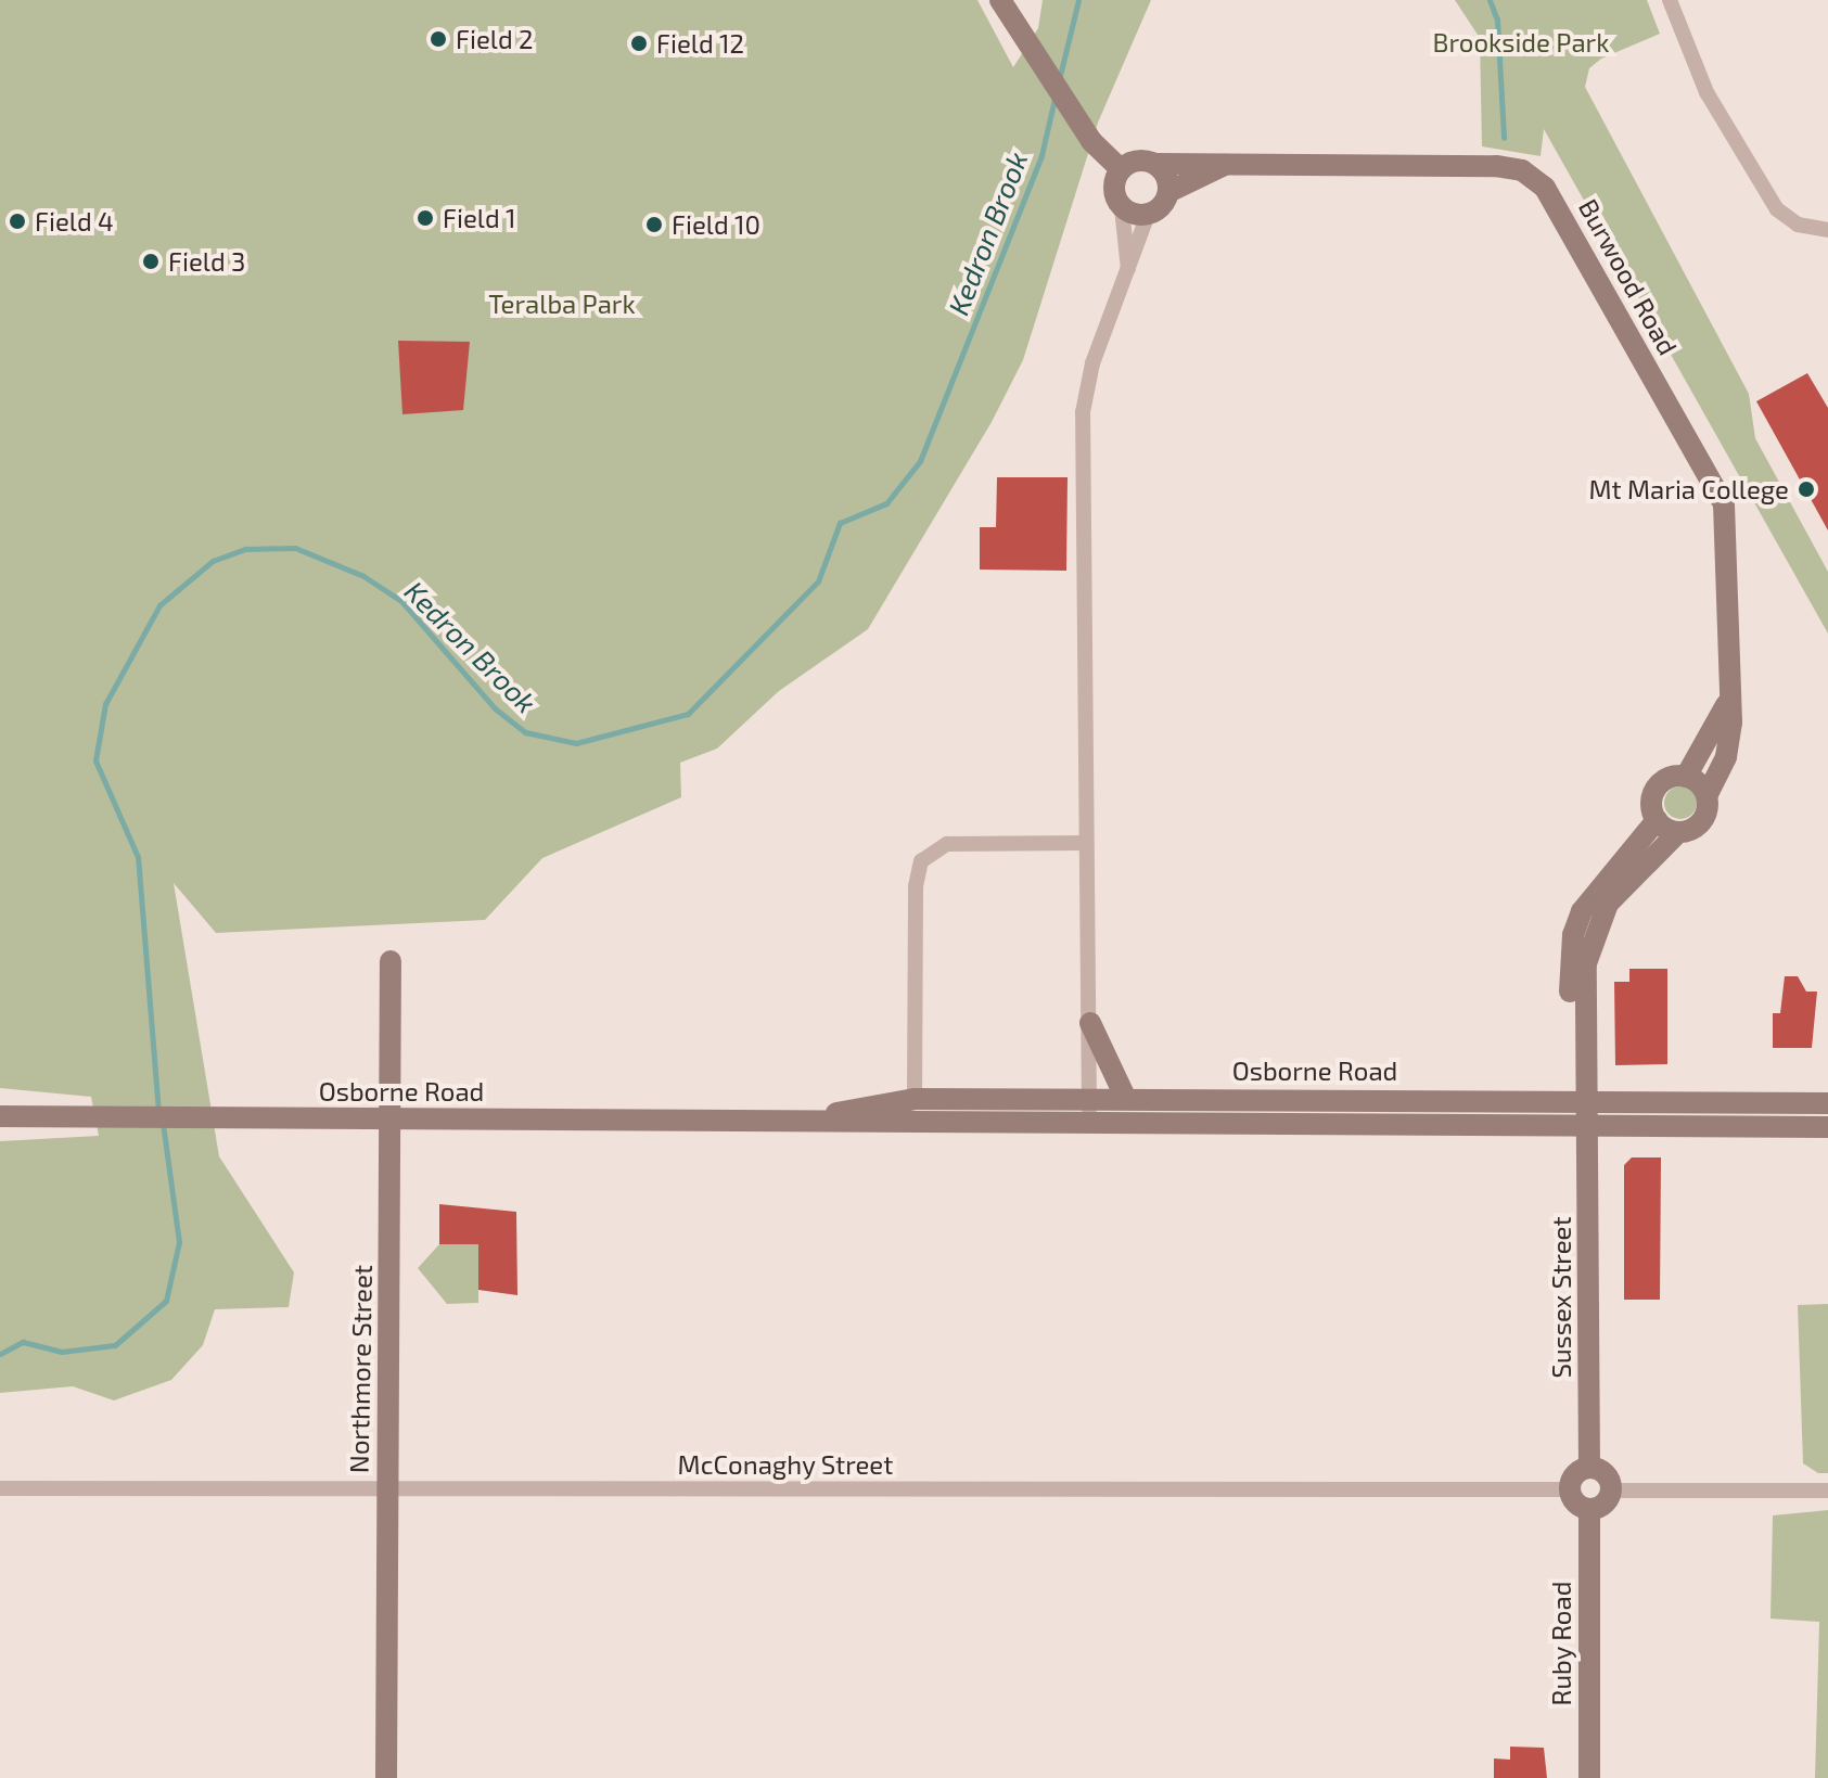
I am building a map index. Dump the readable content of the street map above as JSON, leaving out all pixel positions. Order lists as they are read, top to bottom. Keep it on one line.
{"streets":{"street":["Burwood Road","Osborne Road","Sussex Street","Northmore Street","McConaghy Street","Ruby Road"]},"crossings":[["Osborne Road","Sussex Street"],["Osborne Road","Northmore Street"],["Sussex Street","McConaghy Street"],["Sussex Street","Ruby Road"],["Northmore Street","McConaghy Street"],["McConaghy Street","Ruby Road"]],"water":["Kedron Brook"],"parks":["Brookside Park","Teralba Park"],"places":["Field 2","Field 12","Field 1","Field 4","Field 10","Field 3","Mt Maria College"]}
